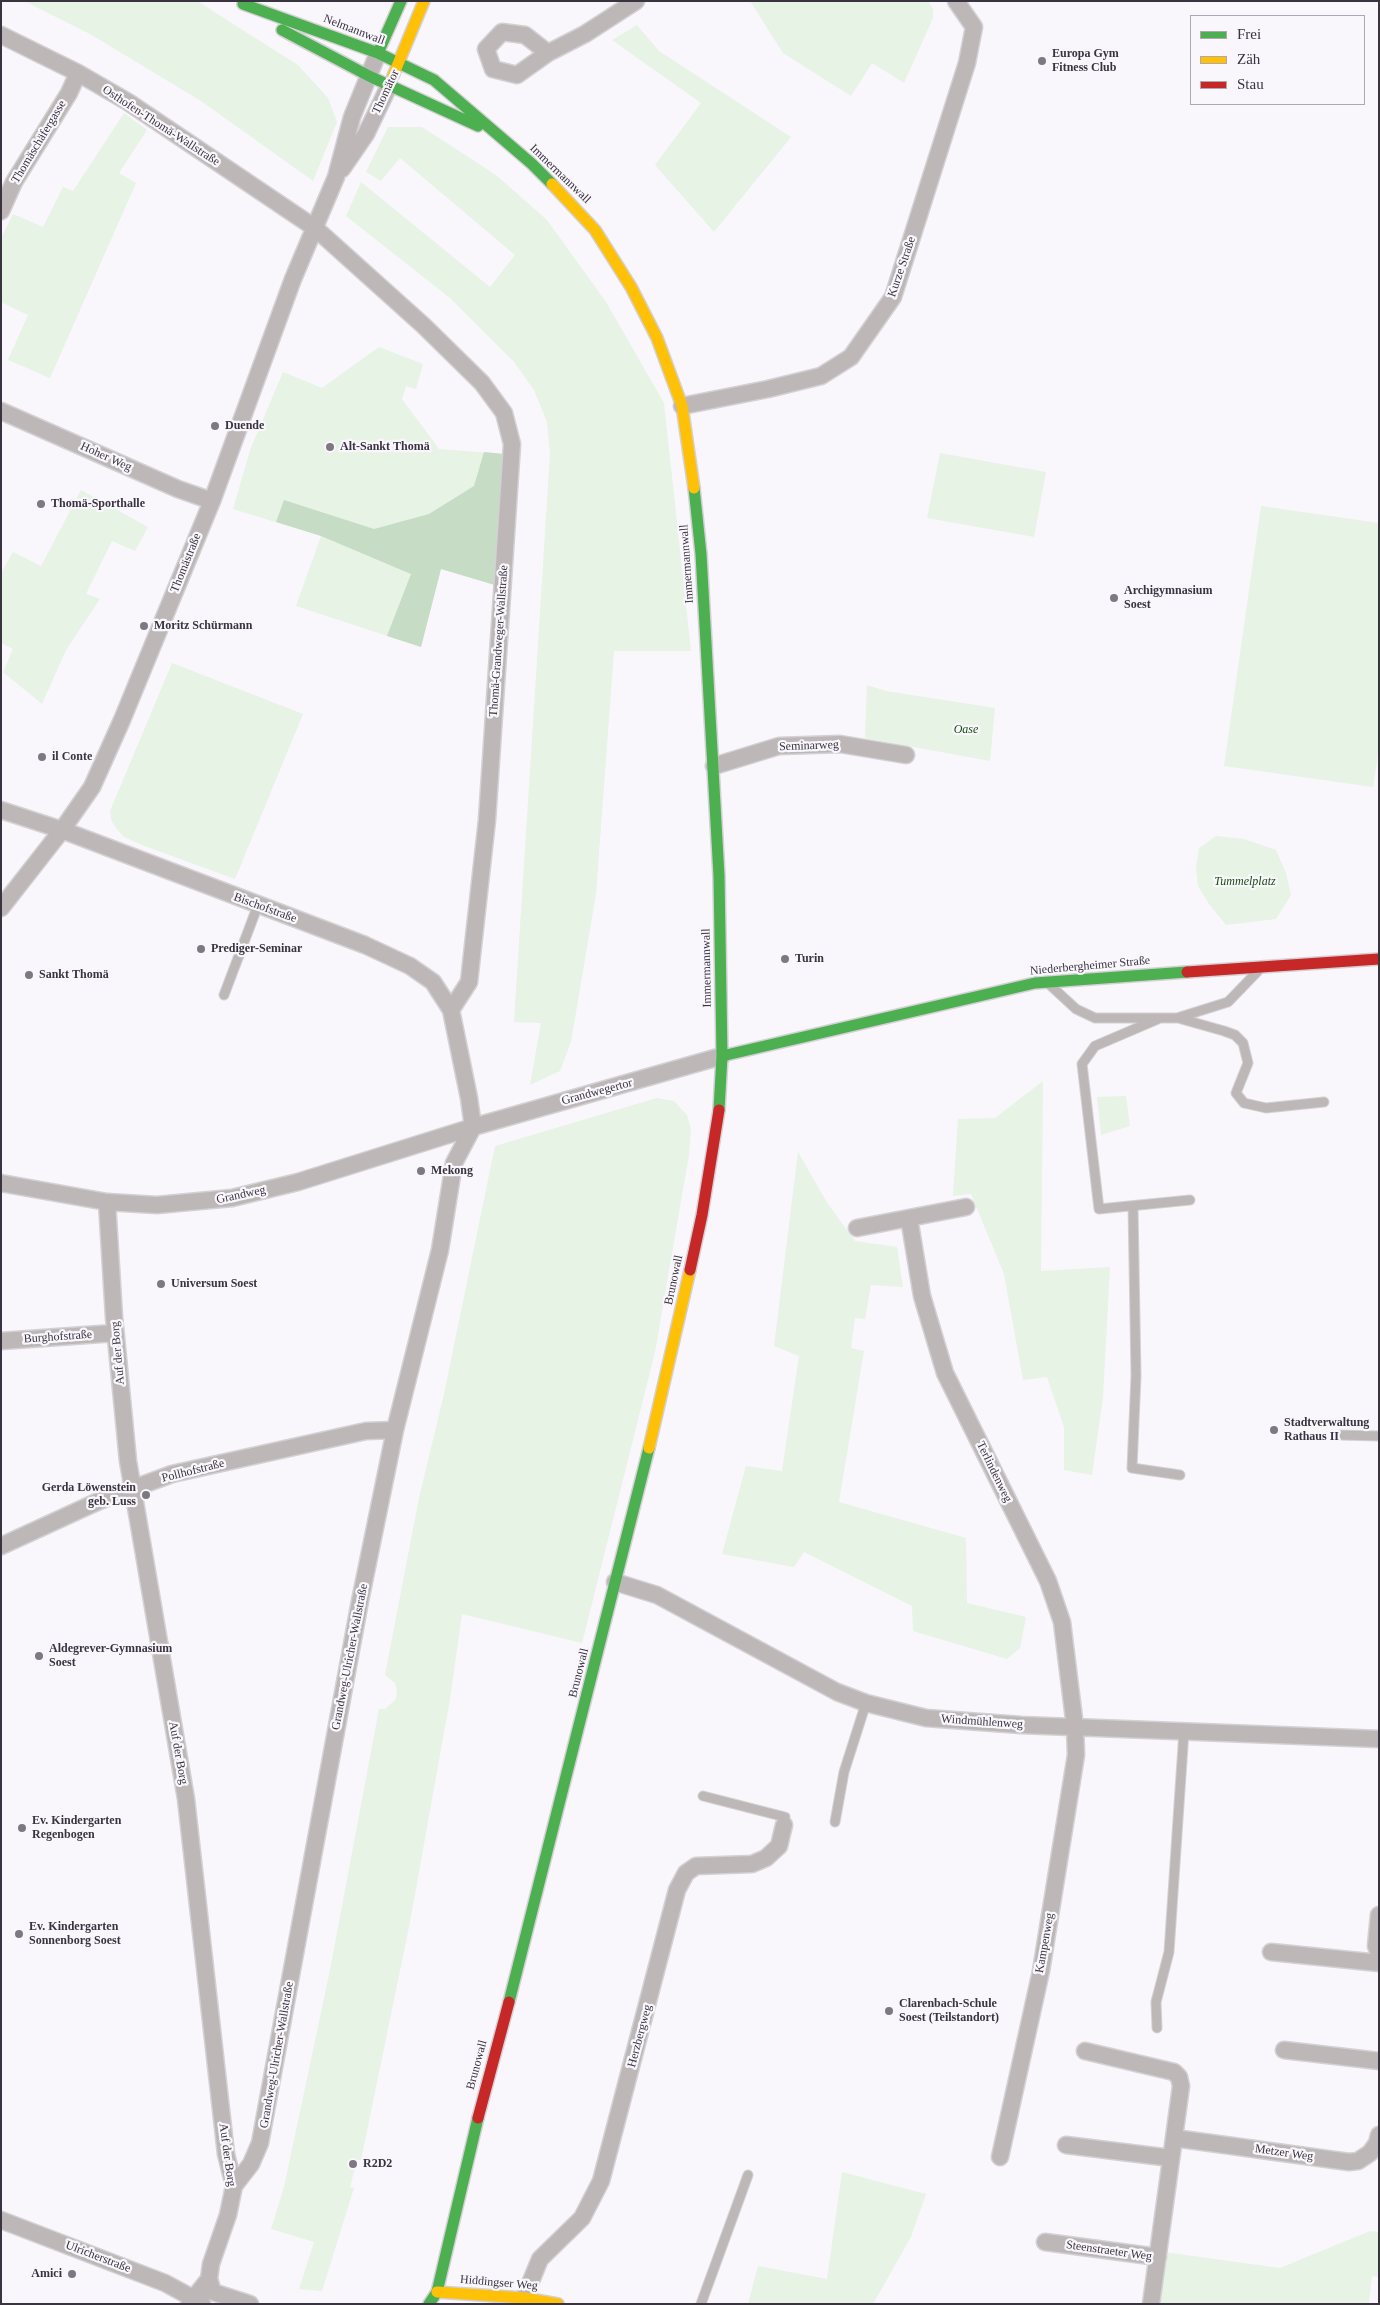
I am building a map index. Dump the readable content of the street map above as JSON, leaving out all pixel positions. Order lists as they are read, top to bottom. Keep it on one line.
{"streets":{"street":["Nelmannwall","Thomätor","Osthofen-Thomä-Wallstraße","Thomäschäfergasse","Immermannwall","Kurze Straße","Hoher Weg","Thomästraße","Thomä-Grandweger-Wallstraße","Seminarweg","Bischofstraße","Niederbergheimer Straße","Grandwegertor","Grandweg","Brunowall","Burghofstraße","Auf der Borg","Pollhofstraße","Terlindenweg","Grandweg-Ulricher-Wallstraße","Windmühlenweg","Kampenweg","Herzbergweg","Metzer Weg","Steenstraeter Weg","Ulricherstraße","Hiddingser Weg"]},"crossings":[["Nelmannwall","Thomätor"],["Nelmannwall","Immermannwall"],["Thomätor","Osthofen-Thomä-Wallstraße"],["Thomätor","Immermannwall"],["Thomätor","Thomästraße"],["Thomätor","Thomä-Grandweger-Wallstraße"],["Osthofen-Thomä-Wallstraße","Thomäschäfergasse"],["Osthofen-Thomä-Wallstraße","Thomästraße"],["Osthofen-Thomä-Wallstraße","Thomä-Grandweger-Wallstraße"],["Immermannwall","Kurze Straße"],["Immermannwall","Seminarweg"],["Immermannwall","Niederbergheimer Straße"],["Immermannwall","Grandwegertor"],["Immermannwall","Brunowall"],["Hoher Weg","Thomästraße"],["Thomästraße","Thomä-Grandweger-Wallstraße"],["Thomästraße","Bischofstraße"],["Thomä-Grandweger-Wallstraße","Bischofstraße"],["Niederbergheimer Straße","Grandwegertor"],["Niederbergheimer Straße","Brunowall"],["Grandwegertor","Grandweg"],["Grandwegertor","Brunowall"],["Grandwegertor","Grandweg-Ulricher-Wallstraße"],["Grandweg","Auf der Borg"],["Grandweg","Grandweg-Ulricher-Wallstraße"],["Brunowall","Windmühlenweg"],["Brunowall","Hiddingser Weg"],["Burghofstraße","Auf der Borg"],["Auf der Borg","Pollhofstraße"],["Auf der Borg","Grandweg-Ulricher-Wallstraße"],["Auf der Borg","Ulricherstraße"],["Pollhofstraße","Grandweg-Ulricher-Wallstraße"],["Terlindenweg","Windmühlenweg"],["Terlindenweg","Kampenweg"],["Windmühlenweg","Kampenweg"],["Herzbergweg","Hiddingser Weg"]],"parks":["Oase","Tummelplatz"],"places":["Europa Gym Fitness Club","Duende","Alt-Sankt Thomä","Thomä-Sporthalle","Archigymnasium Soest","Moritz Schürmann","il Conte","Prediger-Seminar","Turin","Sankt Thomä","Mekong","Universum Soest","Stadtverwaltung Rathaus II","Gerda Löwenstein geb. Luss","Aldegrever-Gymnasium Soest","Ev. Kindergarten Regenbogen","Ev. Kindergarten Sonnenborg Soest","Clarenbach-Schule Soest (Teilstandort)","R2D2","Amici"],"legend":["Frei","Zäh","Stau"]}
